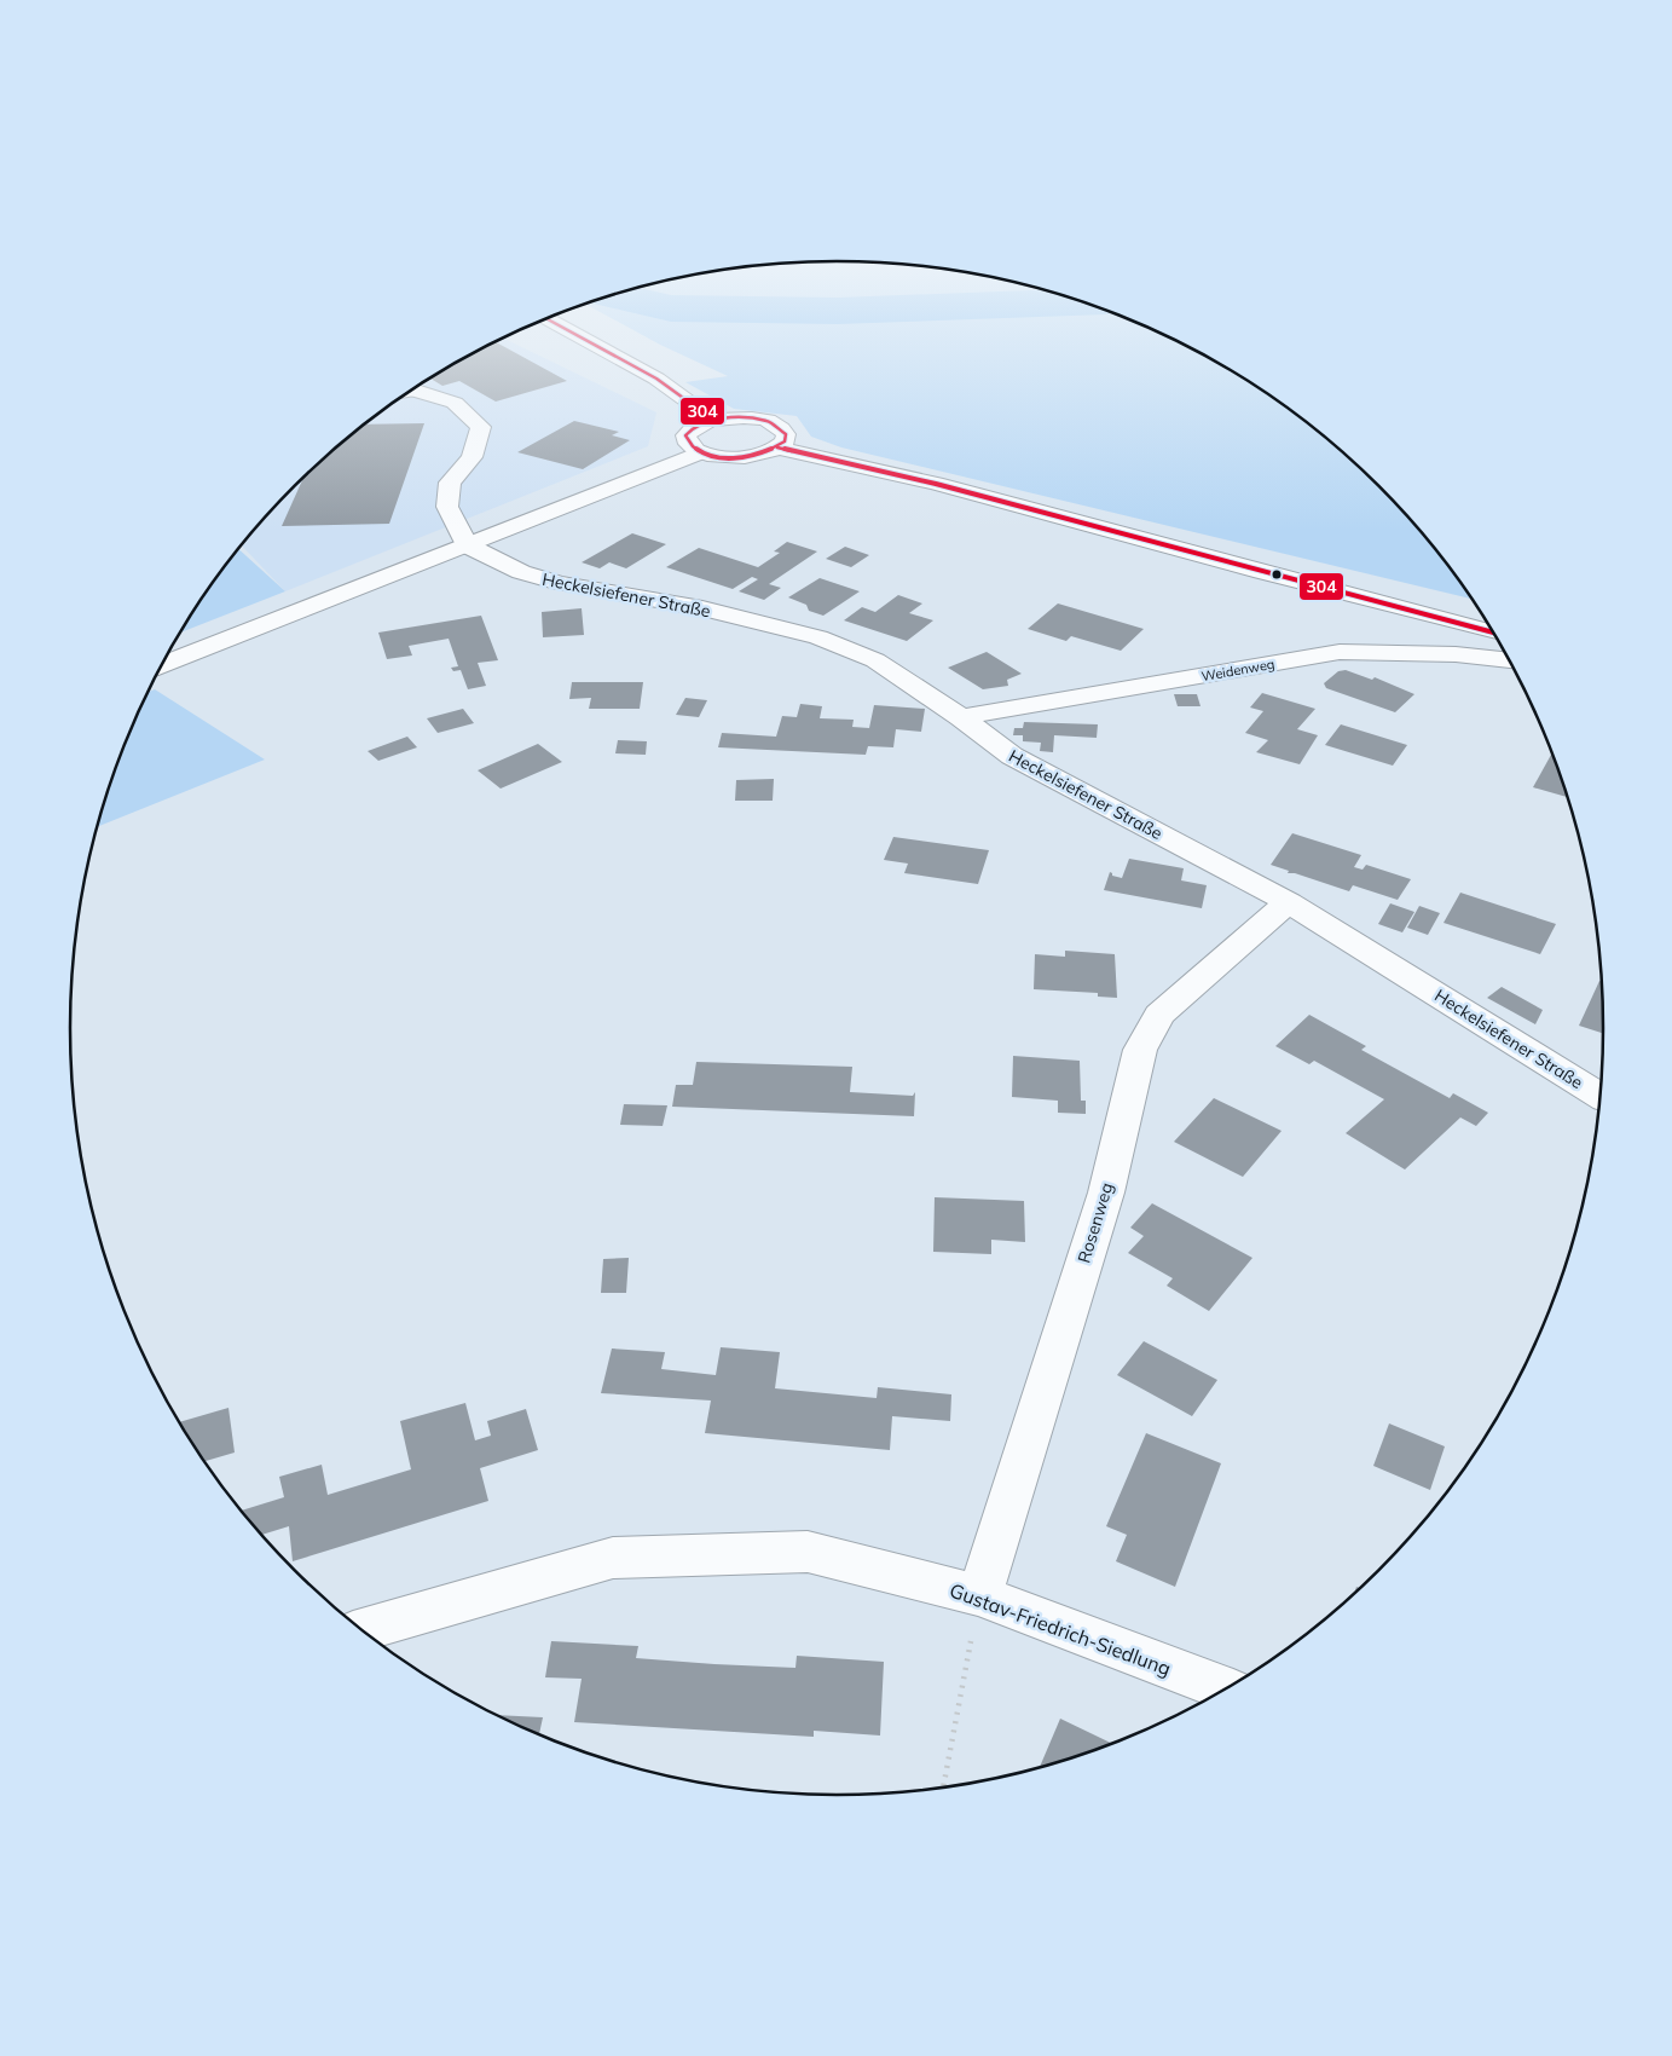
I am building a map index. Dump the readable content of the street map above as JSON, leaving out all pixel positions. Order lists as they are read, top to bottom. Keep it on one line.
{"streets":{"street":["Heckelsiefener Straße","Weidenweg","Rosenweg","Gustav-Friedrich-Siedlung"]},"crossings":[["Heckelsiefener Straße","Weidenweg"],["Heckelsiefener Straße","Rosenweg"],["Rosenweg","Gustav-Friedrich-Siedlung"]],"lines":["transit line 304"]}
